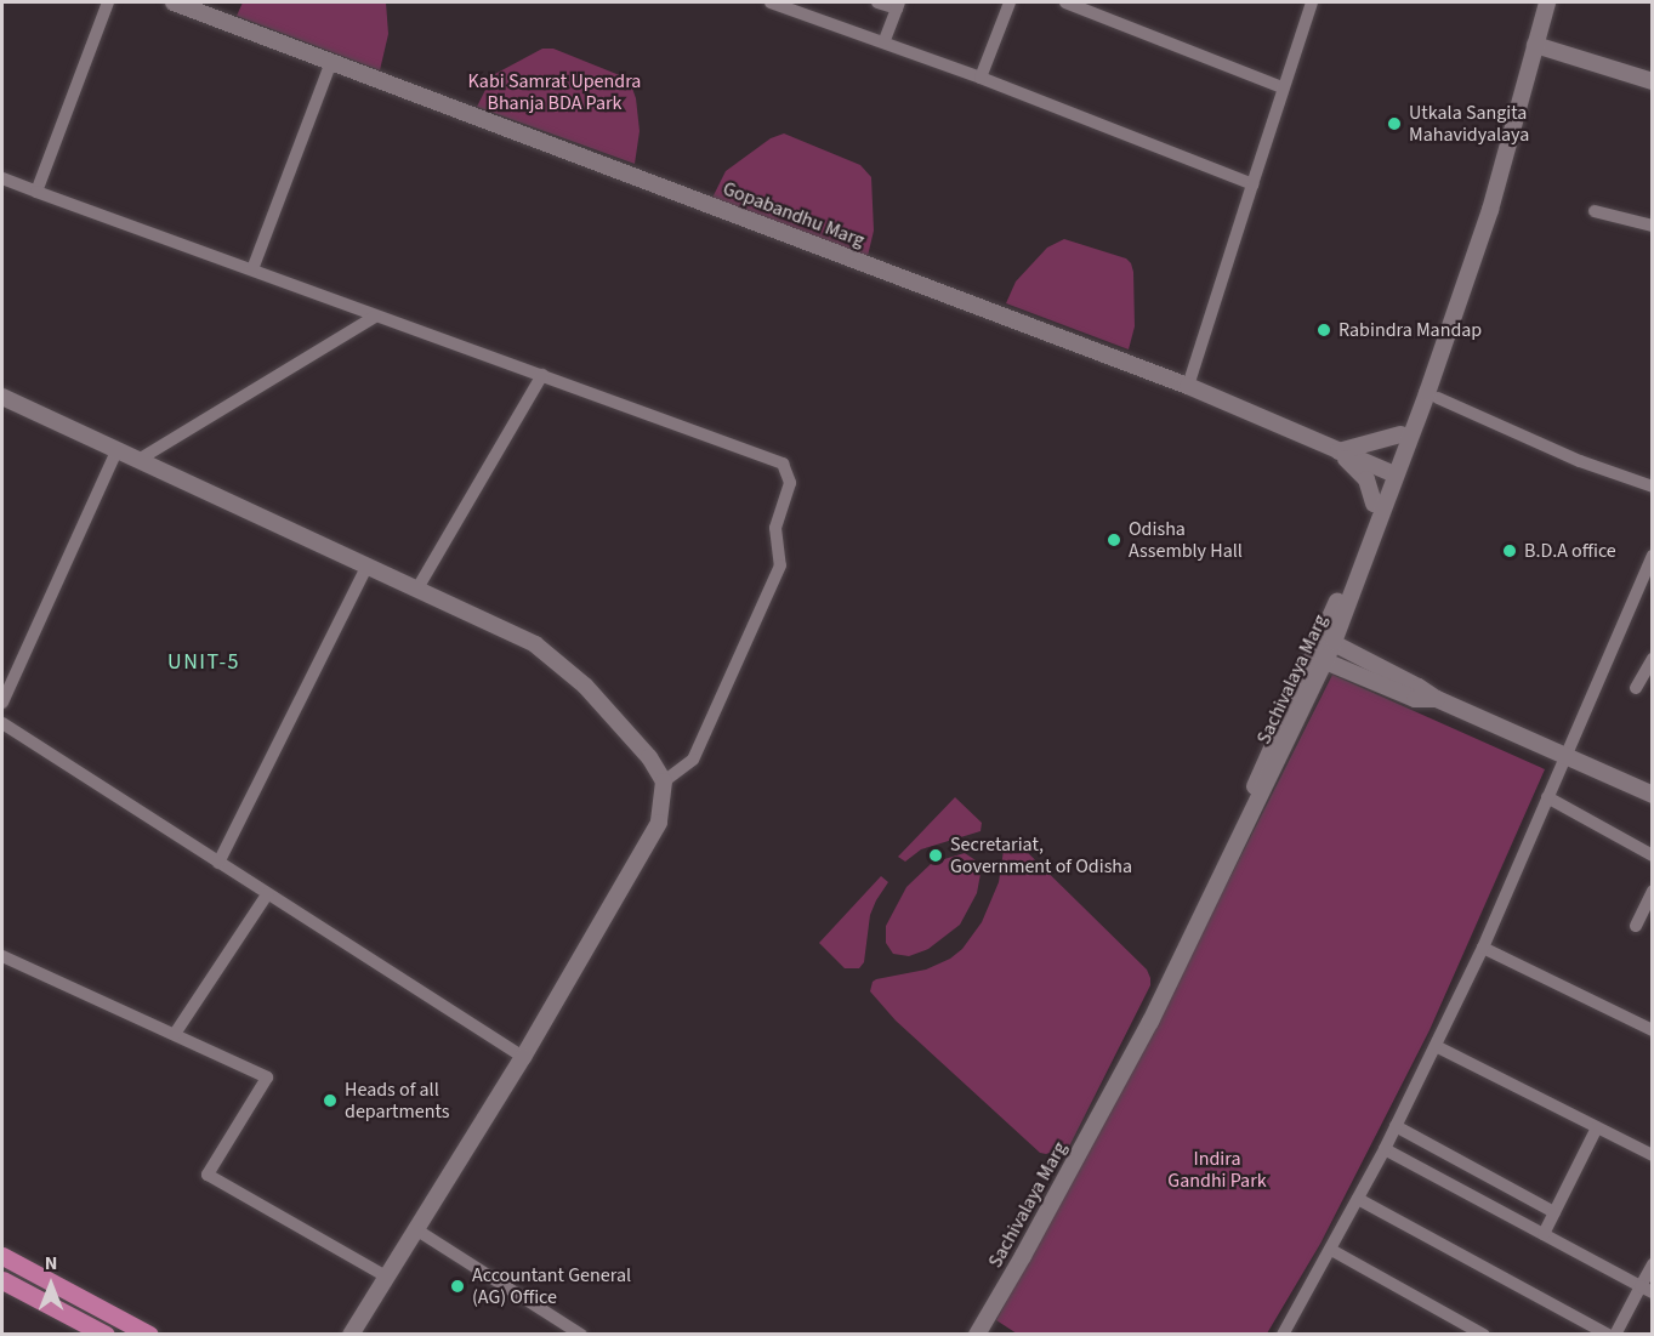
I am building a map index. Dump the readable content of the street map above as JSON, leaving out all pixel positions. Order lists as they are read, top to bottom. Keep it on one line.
{"streets":{"street":["Gopabandhu Marg","Sachivalaya Marg"]},"crossings":[["Gopabandhu Marg","Sachivalaya Marg"]],"districts":["UNIT-5"],"parks":["Kabi Samrat Upendra Bhanja BDA Park","Indira Gandhi Park"],"places":["Utkala Sangita Mahavidyalaya","Rabindra Mandap","Odisha Assembly Hall","B.D.A office","Secretariat, Government of Odisha","Heads of all departments","Accountant General (AG) Office"],"north":"top"}
